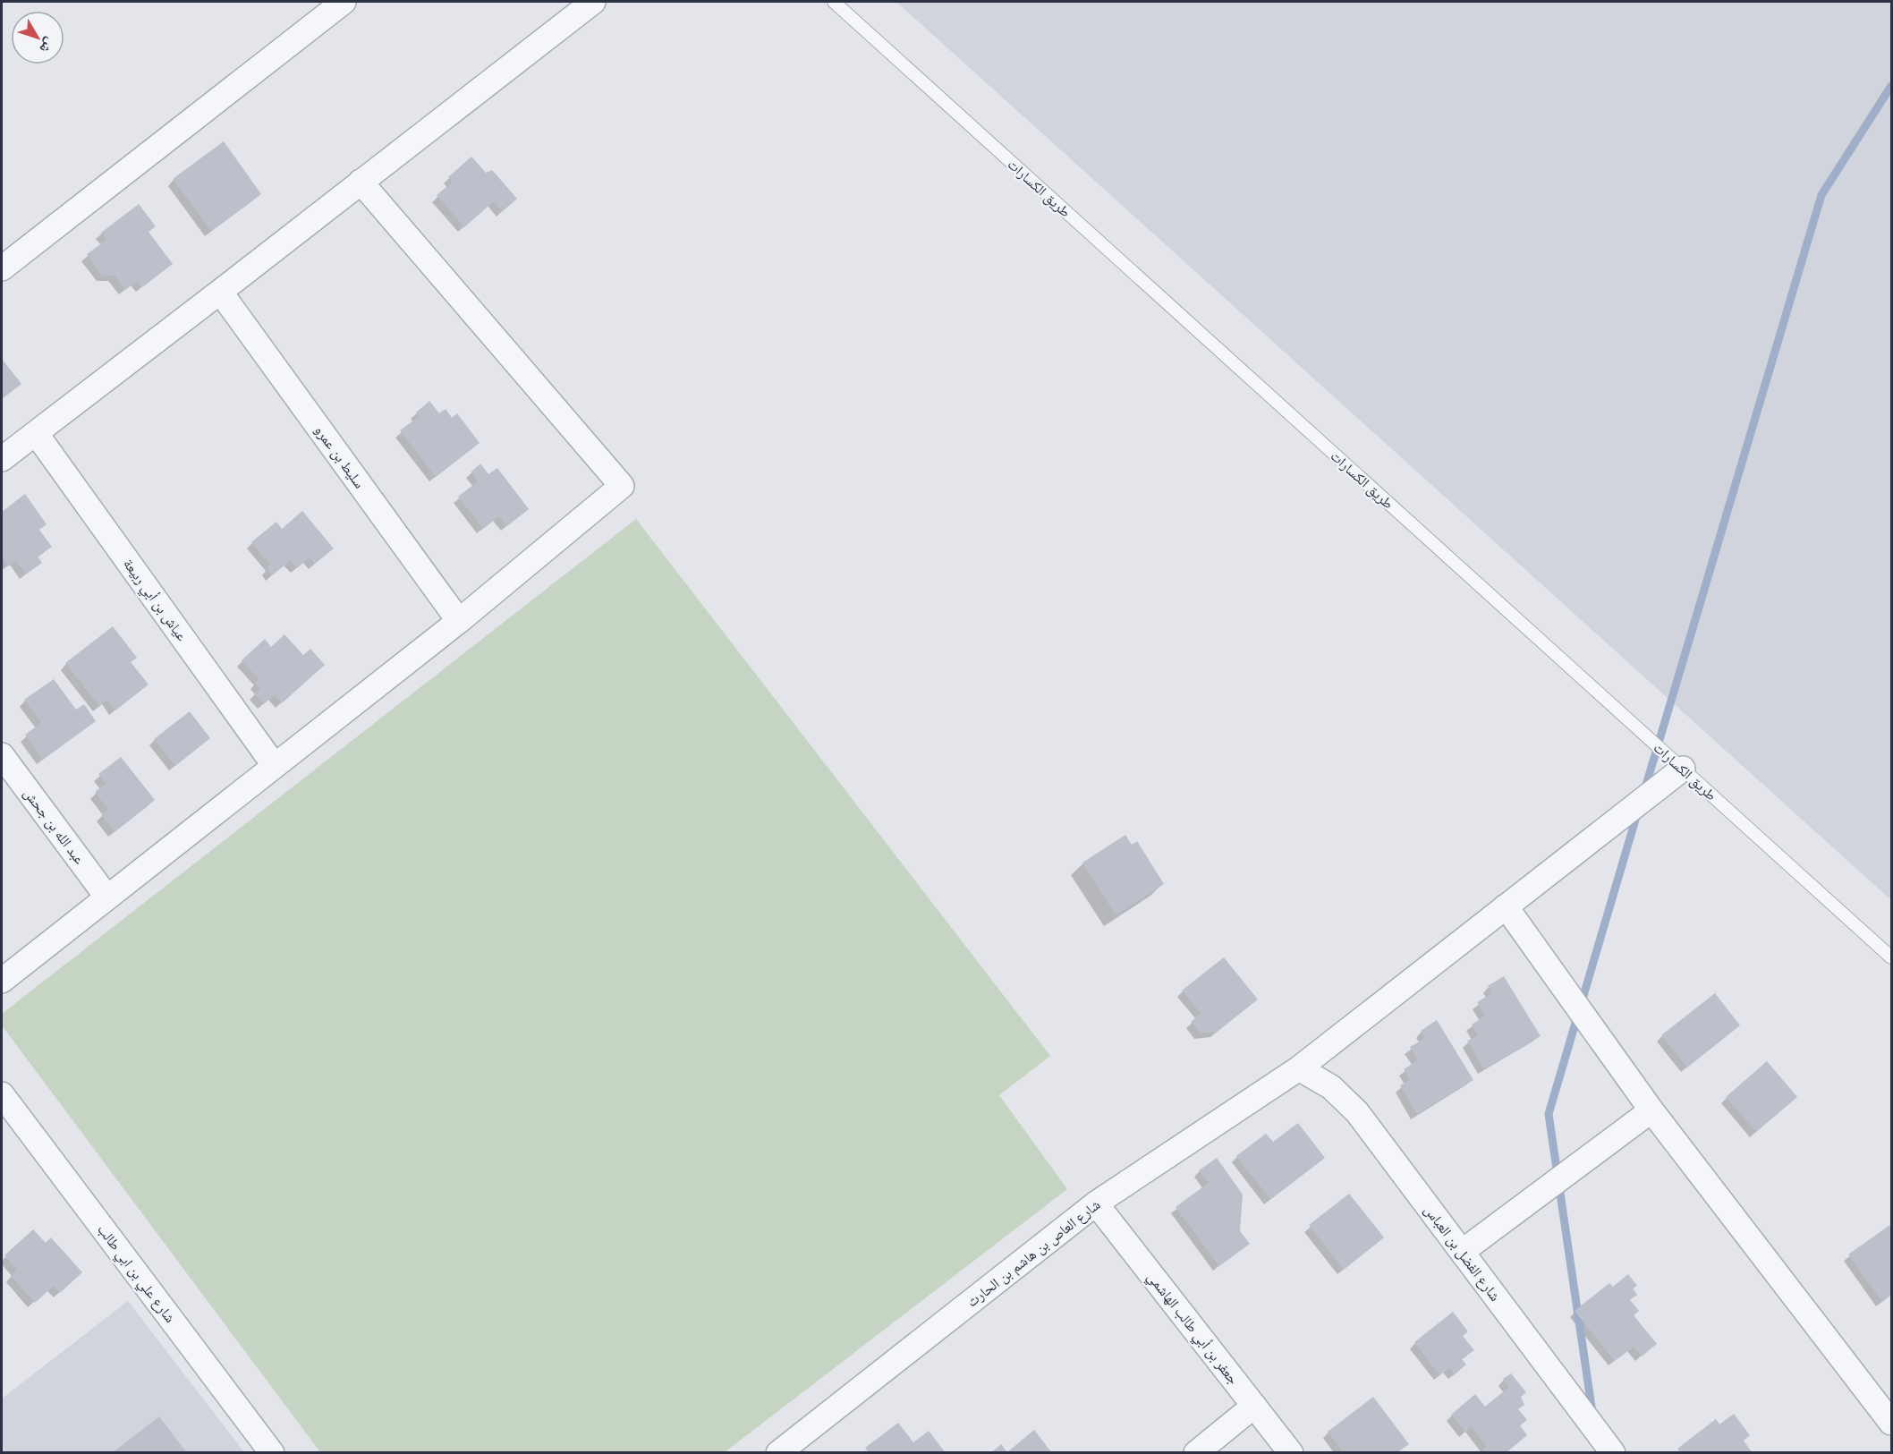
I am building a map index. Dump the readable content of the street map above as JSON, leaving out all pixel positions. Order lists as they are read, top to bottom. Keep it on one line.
{"streets":{"street":["سليط بن عمرو","عياش بن أبي ربيعة","عبد الله بن جحش","شارع العاص بن هاشم بن الحارث","شارع الفضل بن العباس","شارع علي بن ابي طالب","جعفر بن أبي طالب الهاشمي"],"lane":["طريق الكسارات"]},"crossings":[["طريق الكسارات","شارع العاص بن هاشم بن الحارث"],["شارع العاص بن هاشم بن الحارث","شارع الفضل بن العباس"],["شارع العاص بن هاشم بن الحارث","جعفر بن أبي طالب الهاشمي"]],"north":"bottom right"}
